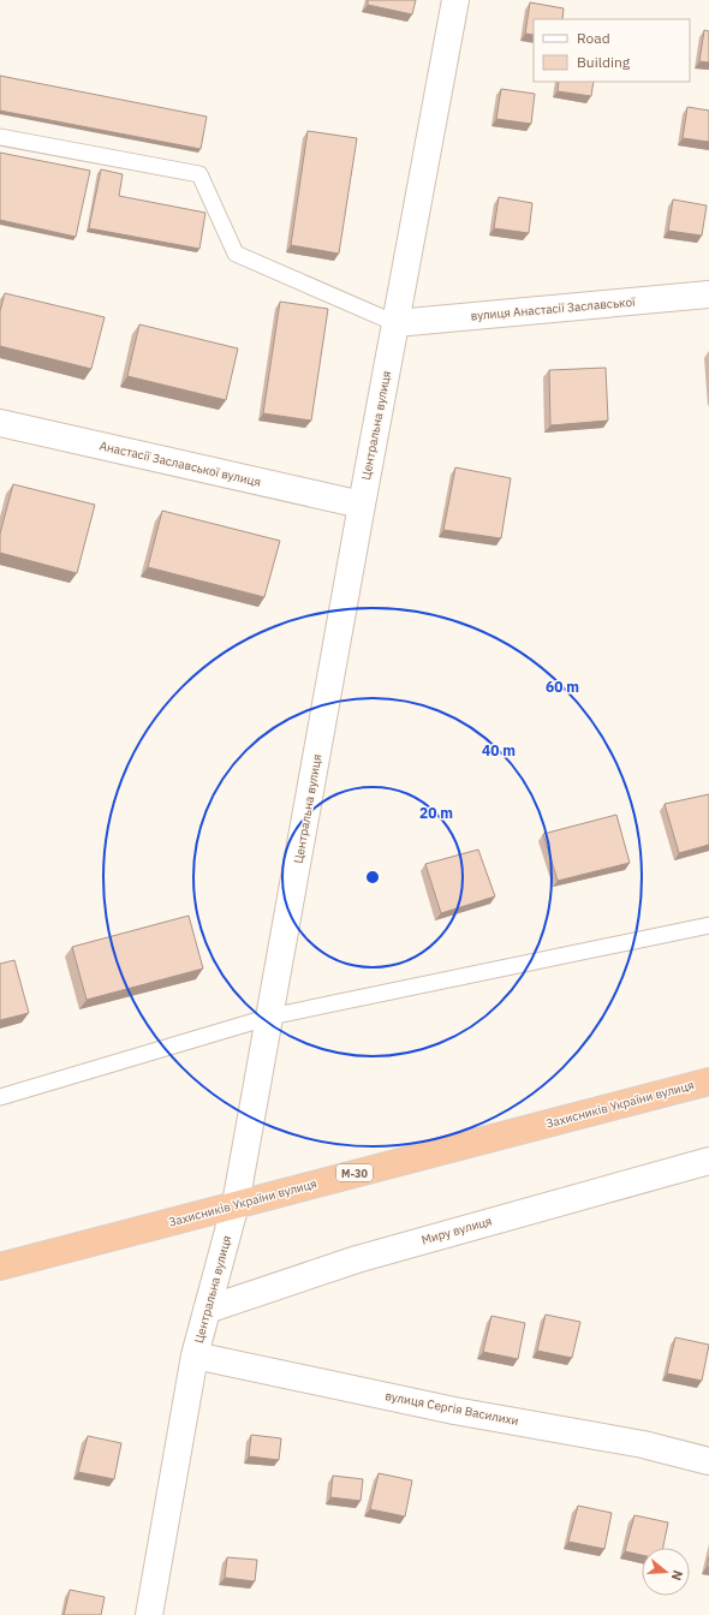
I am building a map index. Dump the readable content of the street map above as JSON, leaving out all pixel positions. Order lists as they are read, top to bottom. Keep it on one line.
{"streets":{"highway":["Захисників України вулиця","М-30"],"street":["вулиця Анастасії Заславської","Центральна вулиця","Анастасії Заславської вулиця","Миру вулиця","вулиця Сергія Василихи"]},"crossings":[["вулиця Анастасії Заславської","Центральна вулиця"],["Центральна вулиця","Анастасії Заславської вулиця"],["Центральна вулиця","Захисників України вулиця"],["Центральна вулиця","Миру вулиця"],["Центральна вулиця","вулиця Сергія Василихи"]],"legend":["Road","Building"],"north":"right","rings":["60 m","40 m","20 m"]}
